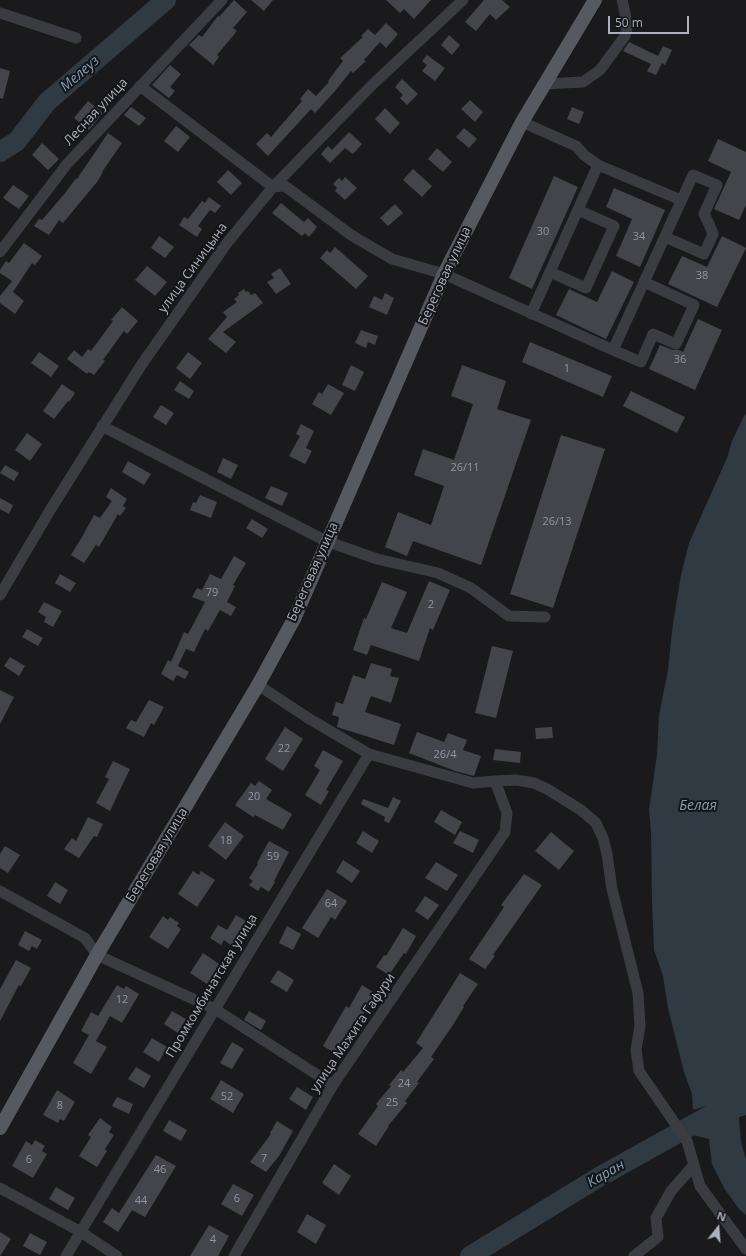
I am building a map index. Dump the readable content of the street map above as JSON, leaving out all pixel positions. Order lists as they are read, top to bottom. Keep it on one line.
{"streets":{"main road":["Береговая улица"],"street":["Лесная улица","улица Синицына","Промкомбинатская улица","улица Мажита Гафури"]},"water":["Мелеуз","Белая","Каран"],"house_numbers":["30","34","38","36","1","26/11","26/13","79","2","22","26/4","20","18","59","64","12","24","52","25","8","7","6","46","6","44","4"],"scale_bar":"50 m","north":"top"}
